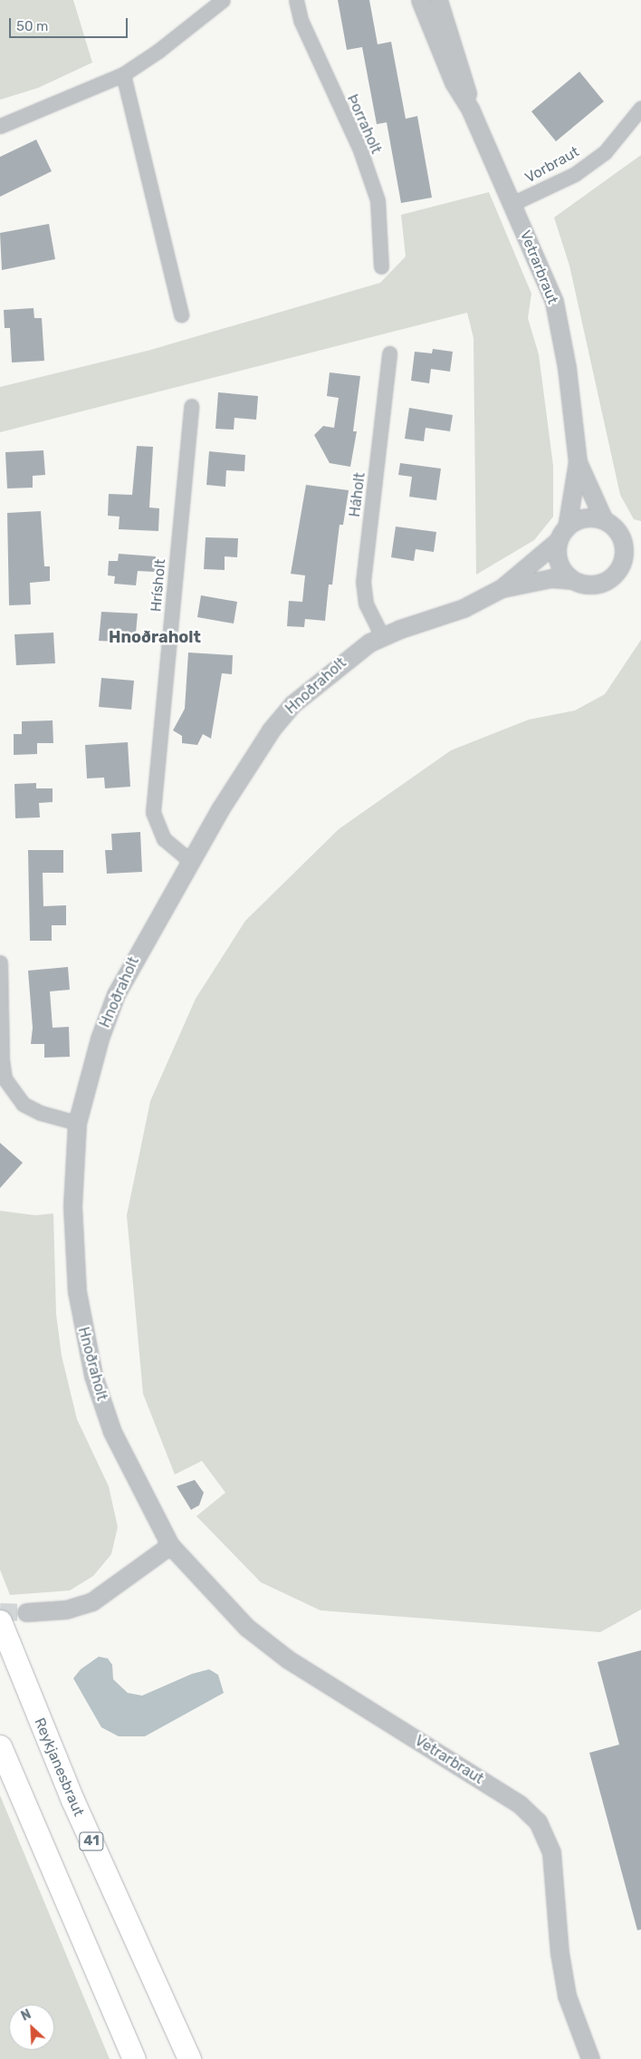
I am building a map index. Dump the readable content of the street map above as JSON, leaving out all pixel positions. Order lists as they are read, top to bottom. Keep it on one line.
{"streets":{"highway":["Reykjanesbraut","41"],"street":["Þorraholt","Vorbraut","Vetrarbraut","Háholt","Hrísholt","Hnoðraholt"]},"crossings":[["Vorbraut","Vetrarbraut"],["Vetrarbraut","Hnoðraholt"],["Háholt","Hnoðraholt"],["Hrísholt","Hnoðraholt"]],"districts":["Hnoðraholt"],"scale_bar":"50 m","north":"top left"}
